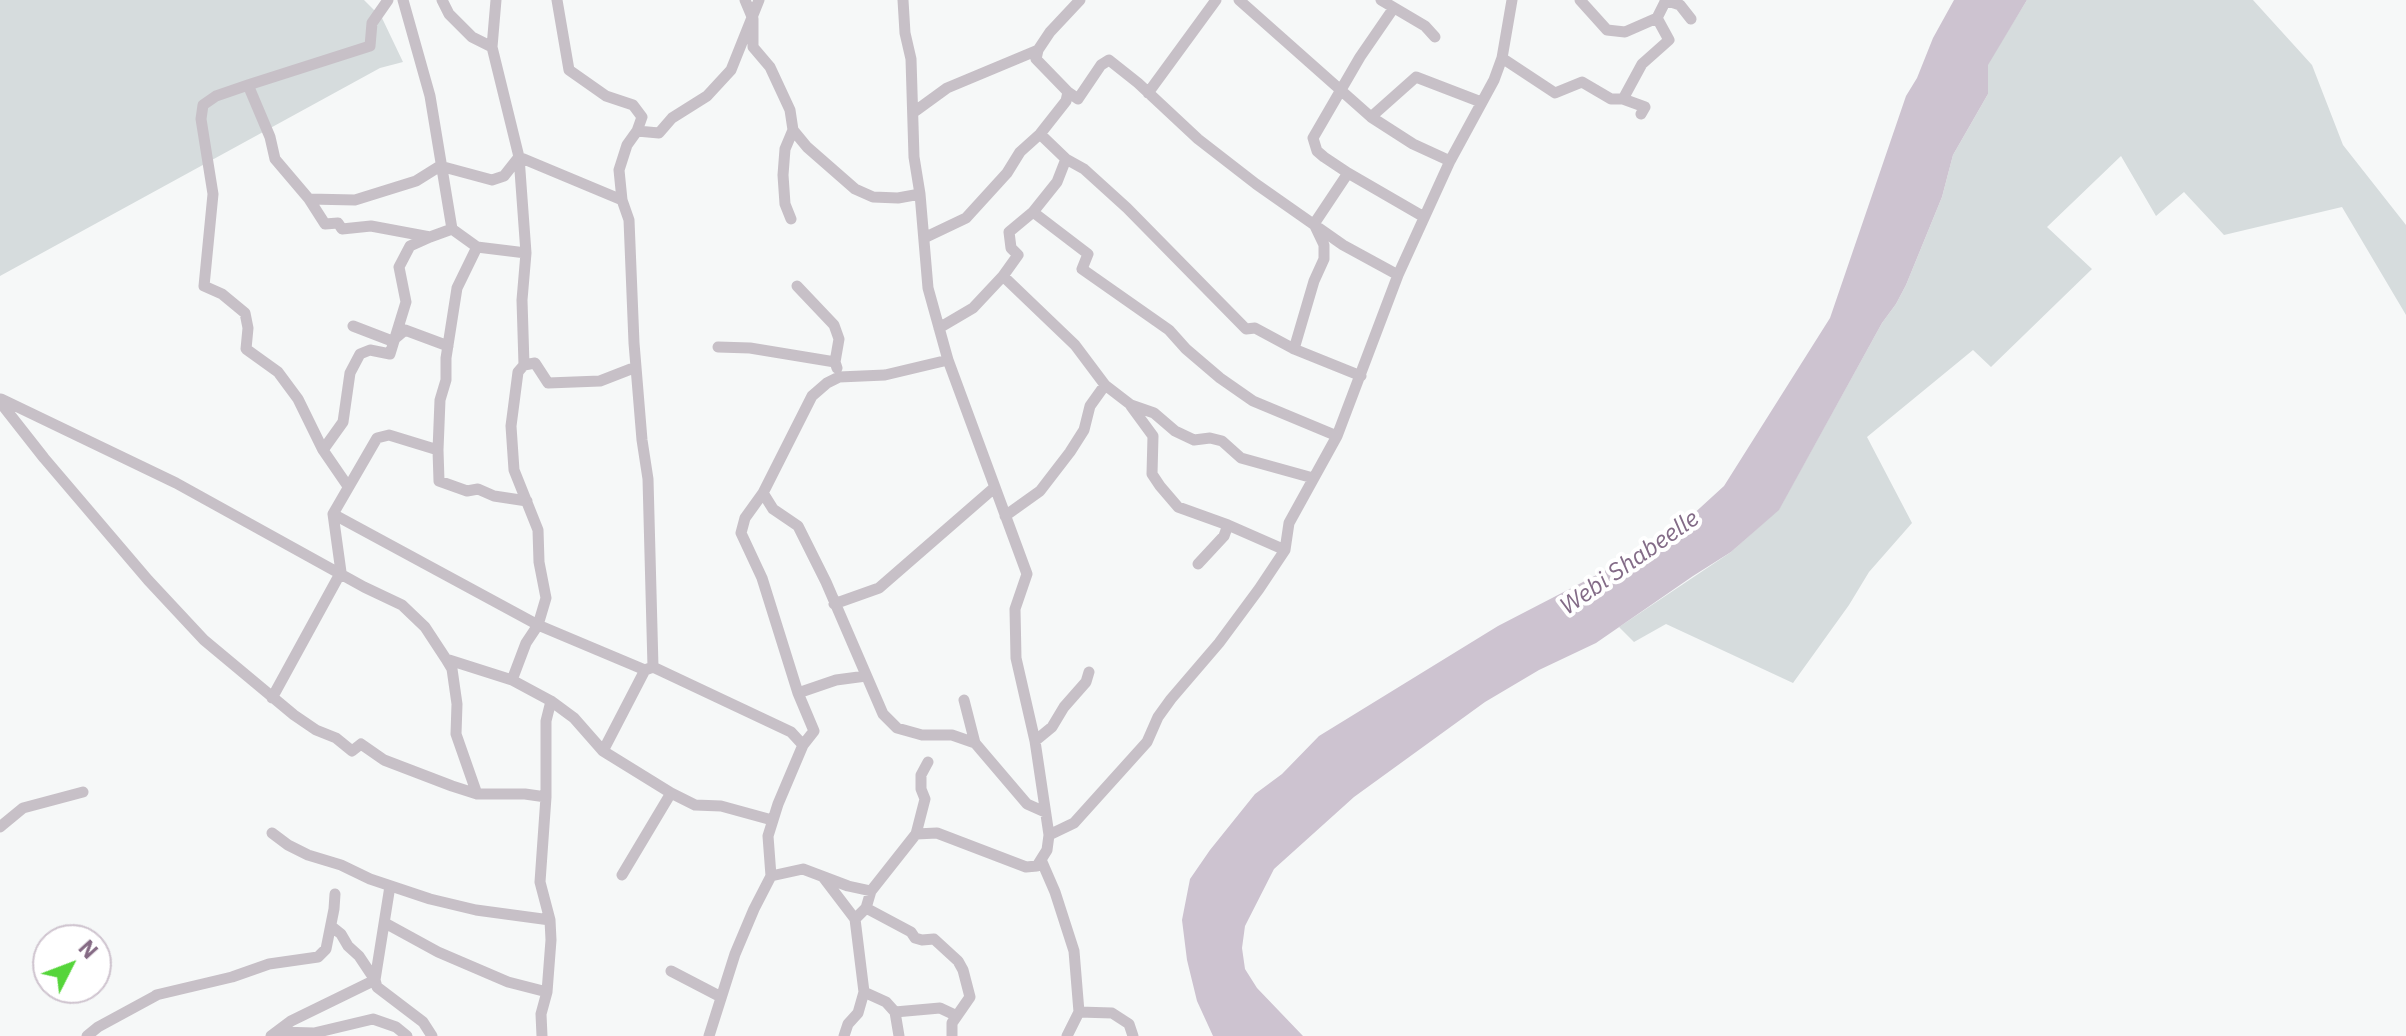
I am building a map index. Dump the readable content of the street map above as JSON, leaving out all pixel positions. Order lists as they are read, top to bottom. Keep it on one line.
{"water":["Webi Shabeelle"],"north":"top right"}
